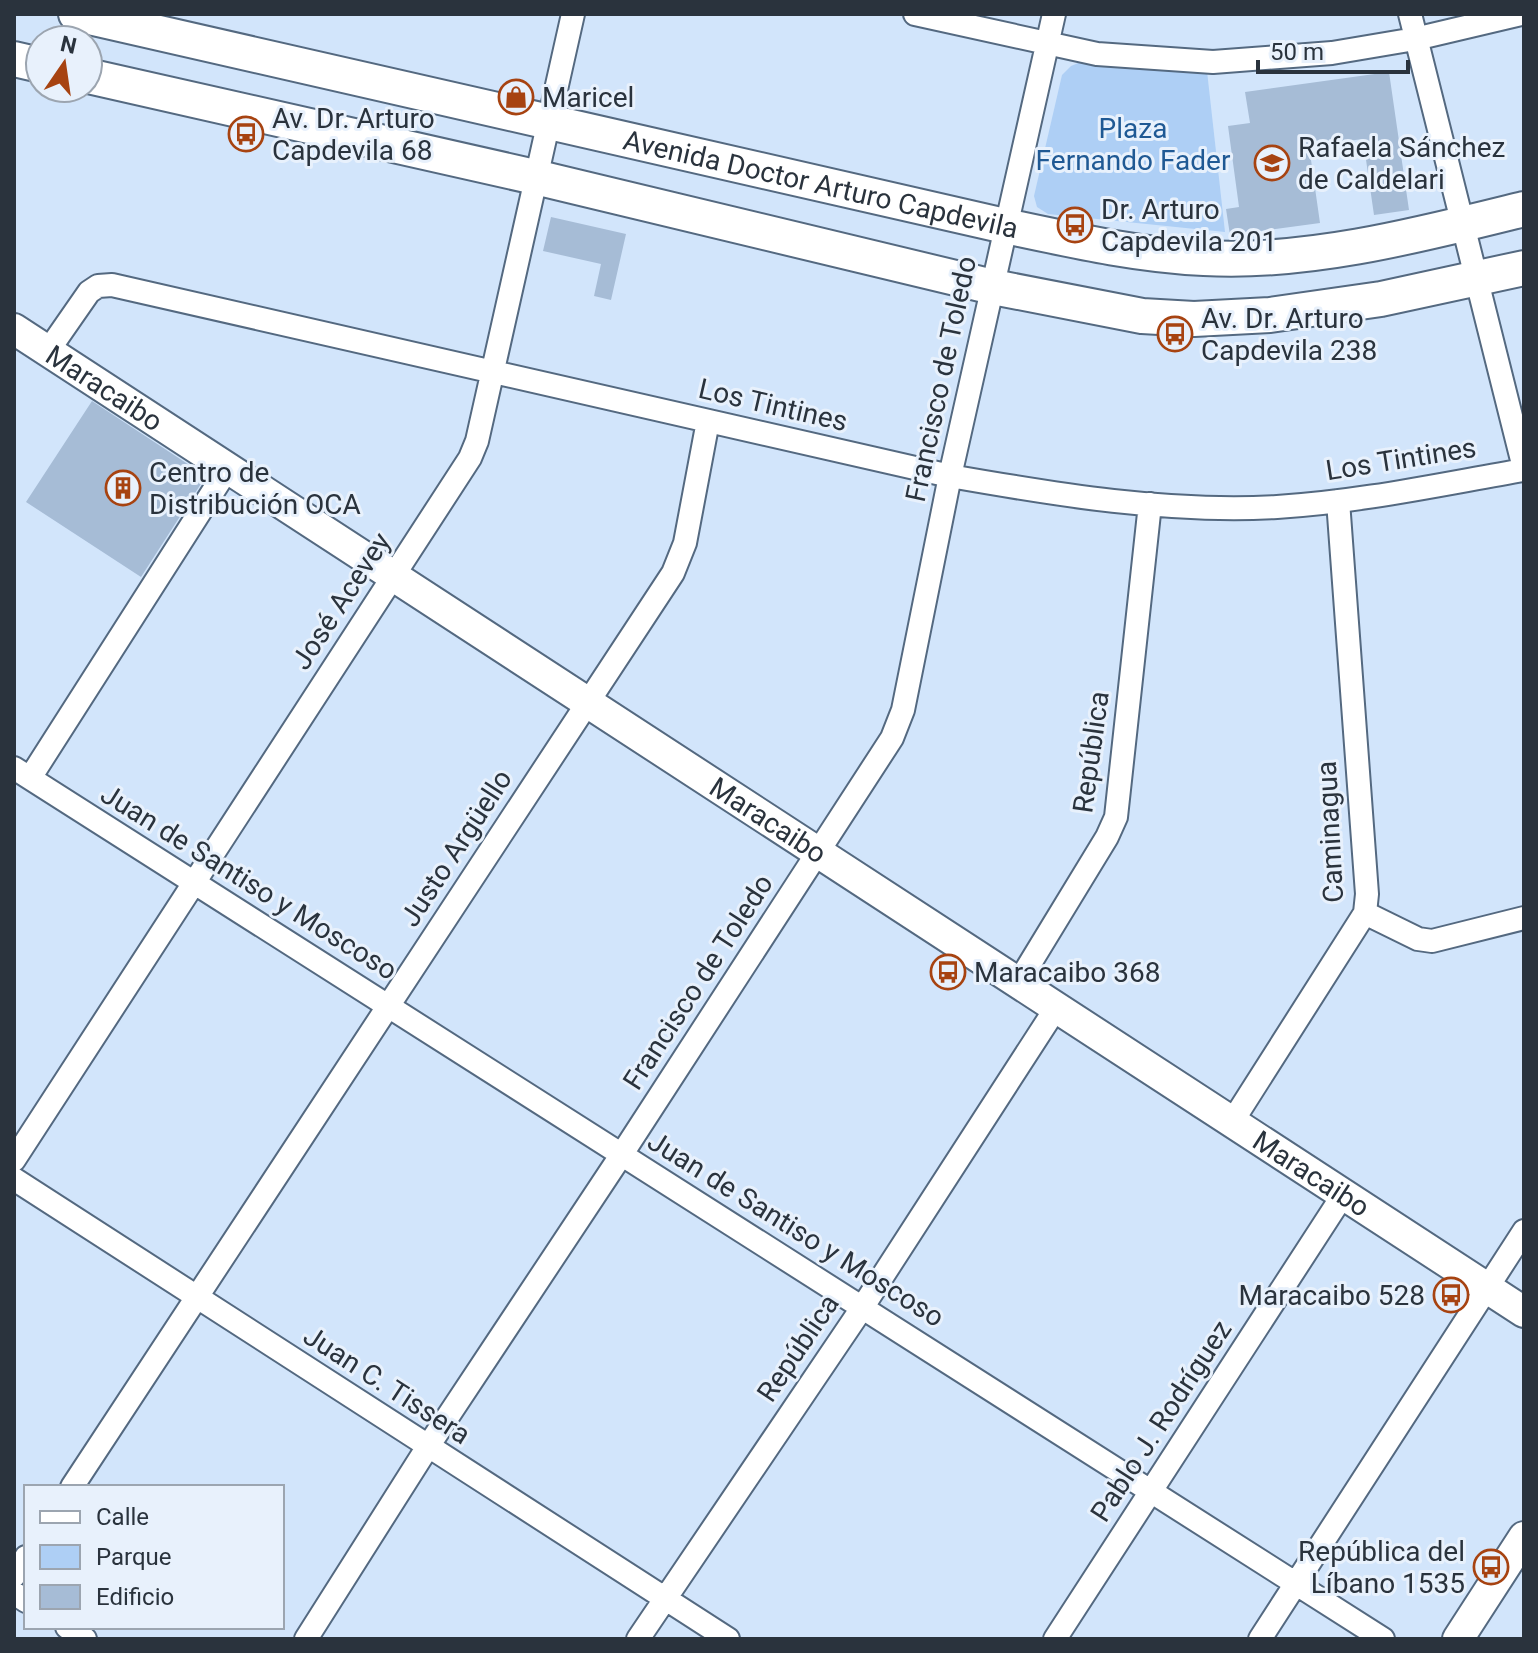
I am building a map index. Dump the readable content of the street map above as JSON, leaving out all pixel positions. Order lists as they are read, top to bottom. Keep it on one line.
{"streets":{"main road":["Avenida Doctor Arturo Capdevila","Maracaibo"],"street":["Francisco de Toledo","Los Tintines","José Acevey","República","Caminagua","Justo Argüello","Juan de Santiso y Moscoso","Juan C. Tissera","Pablo J. Rodríguez"]},"crossings":[["Avenida Doctor Arturo Capdevila","Francisco de Toledo"],["Avenida Doctor Arturo Capdevila","José Acevey"],["Francisco de Toledo","Maracaibo"],["Francisco de Toledo","Los Tintines"],["Francisco de Toledo","Juan de Santiso y Moscoso"],["Francisco de Toledo","Juan C. Tissera"],["Maracaibo","Los Tintines"],["Maracaibo","José Acevey"],["Maracaibo","República"],["Maracaibo","Caminagua"],["Maracaibo","Justo Argüello"],["Maracaibo","Pablo J. Rodríguez"],["Los Tintines","José Acevey"],["Los Tintines","República"],["Los Tintines","Caminagua"],["Los Tintines","Justo Argüello"],["José Acevey","Juan de Santiso y Moscoso"],["República","Juan de Santiso y Moscoso"],["República","Juan C. Tissera"],["Justo Argüello","Juan de Santiso y Moscoso"],["Justo Argüello","Juan C. Tissera"],["Juan de Santiso y Moscoso","Pablo J. Rodríguez"]],"parks":["Plaza Fernando Fader"],"places":{"shop":["Maricel"],"bus stop":["Av. Dr. Arturo Capdevila 68","Dr. Arturo Capdevila 201","Av. Dr. Arturo Capdevila 238","Maracaibo 368","Maracaibo 528","República del Líbano 1535"],"school or university":["Rafaela Sánchez de Caldelari"],"building":["Centro de Distribución OCA"]},"legend":["Calle","Parque","Edificio"],"scale_bar":"50 m","north":"top"}
